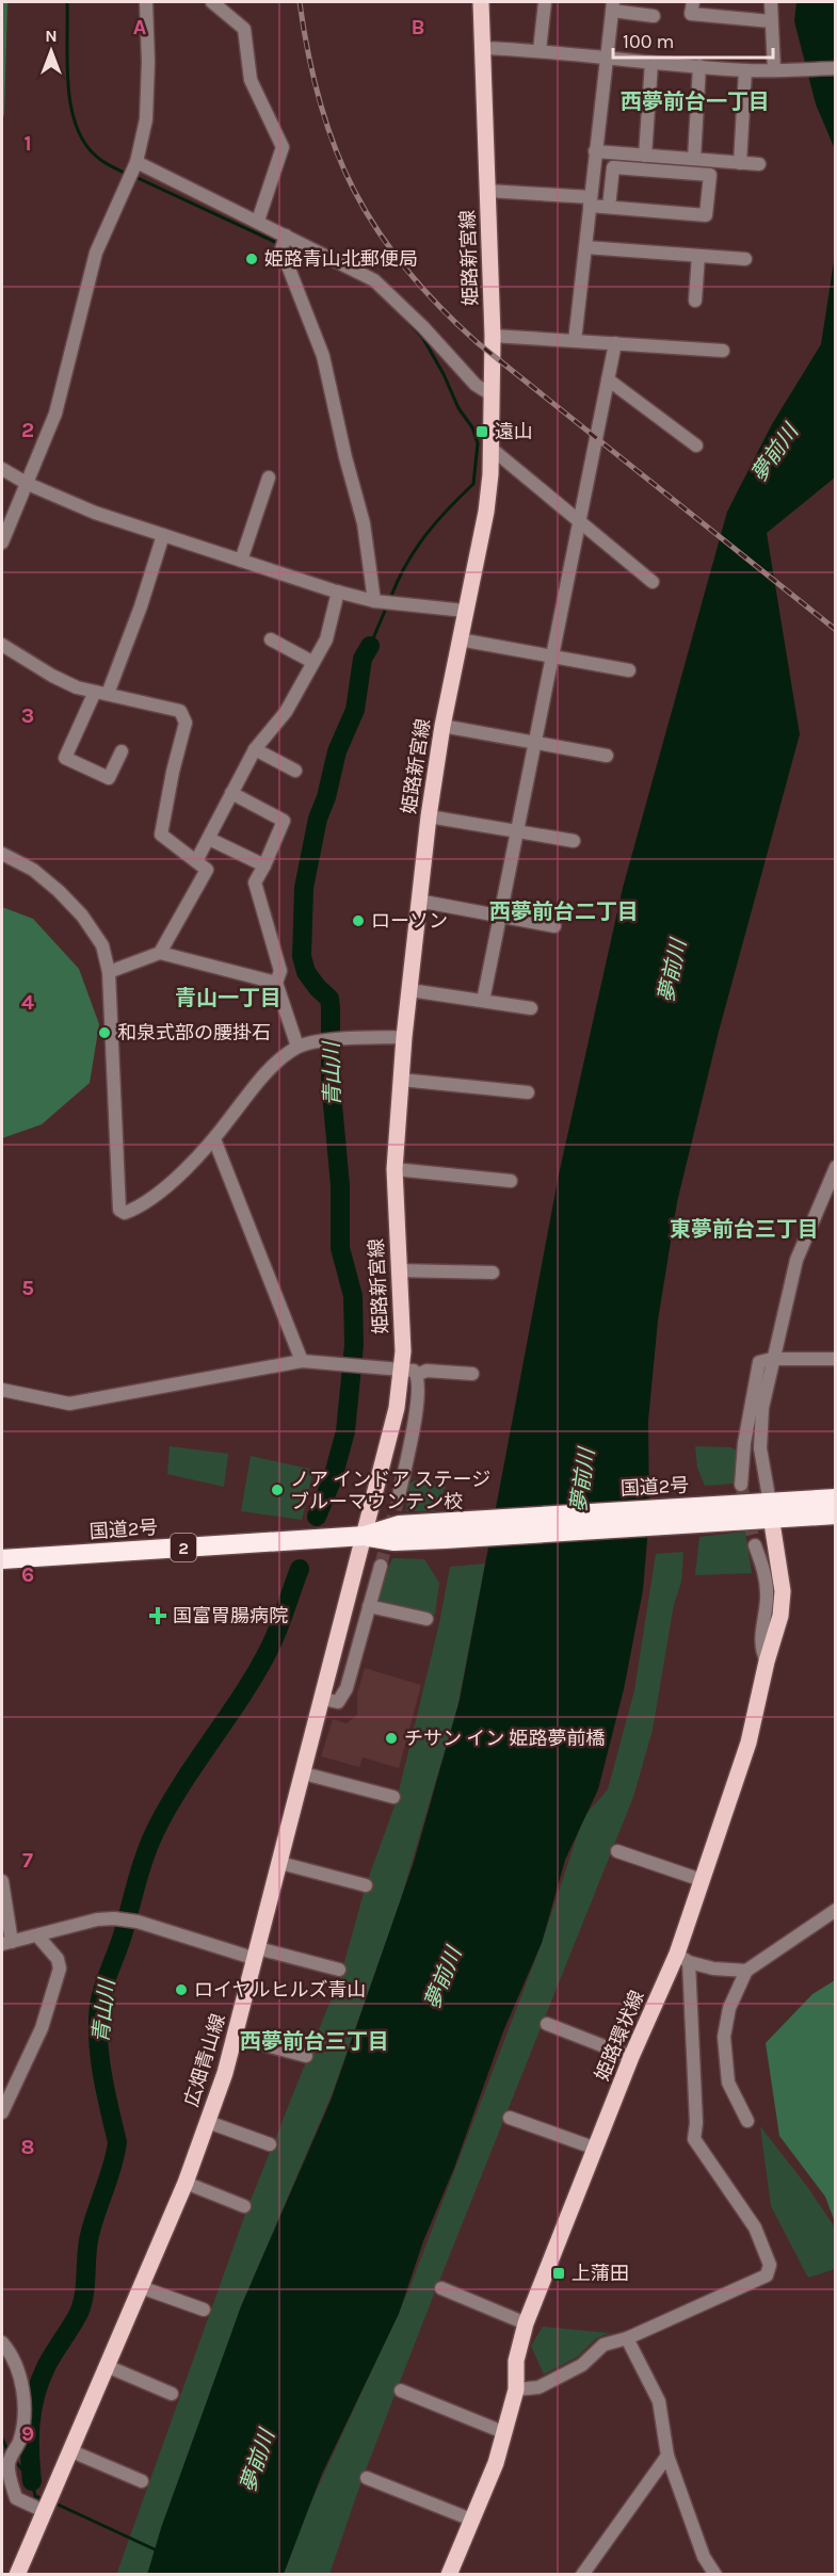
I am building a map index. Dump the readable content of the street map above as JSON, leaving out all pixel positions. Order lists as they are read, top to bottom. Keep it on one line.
{"streets":{"highway":["国道2号","2"],"main road":["姫路新宮線","姫路環状線","広畑青山線"]},"crossings":[["姫路新宮線","国道2号"],["姫路新宮線","広畑青山線"],["国道2号","姫路環状線"],["国道2号","広畑青山線"]],"districts":["西夢前台一丁目","西夢前台二丁目","青山一丁目","東夢前台三丁目","西夢前台三丁目"],"water":["夢前川","青山川"],"places":{"other":["姫路青山北郵便局","ローソン","和泉式部の腰掛石","ノア インドア ステージ ブルーマウンテン校","チサン イン 姫路夢前橋","ロイヤルヒルズ青山"],"transit":["遠山","上蒲田"],"health":["国富胃腸病院"]},"scale_bar":"100 m","north":"top","grid":{"columns":["A","B"],"rows":["1","2","3","4","5","6","7","8","9"]}}
